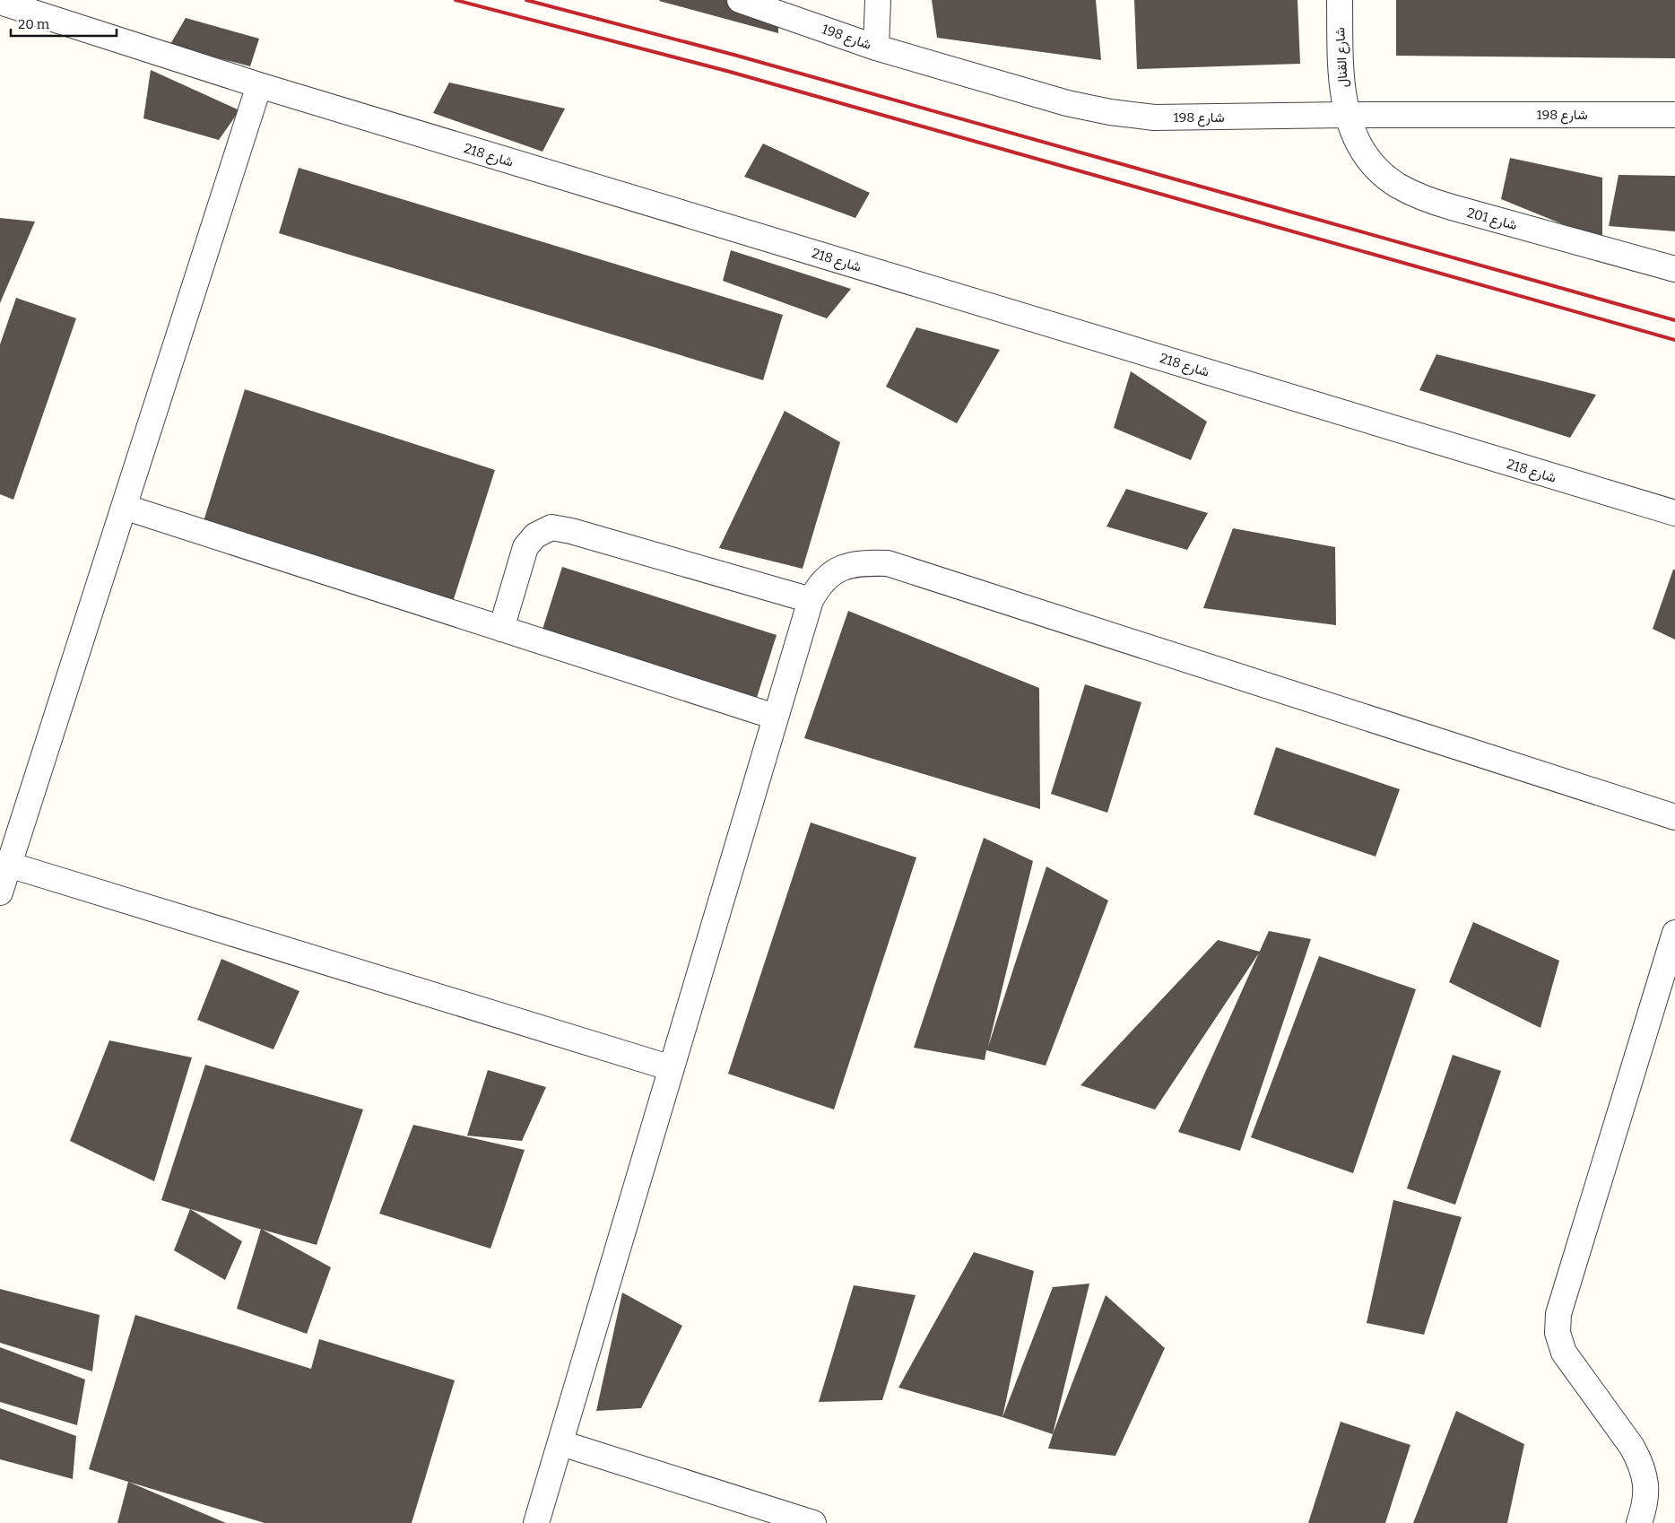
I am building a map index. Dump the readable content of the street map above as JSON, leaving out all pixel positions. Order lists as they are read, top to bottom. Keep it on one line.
{"streets":{"street":["شارع 198","شارع القنال","شارع 218","شارع 201"]},"crossings":[["شارع 198","شارع القنال"],["شارع 198","شارع 201"],["شارع القنال","شارع 201"]],"scale_bar":"20 m"}
